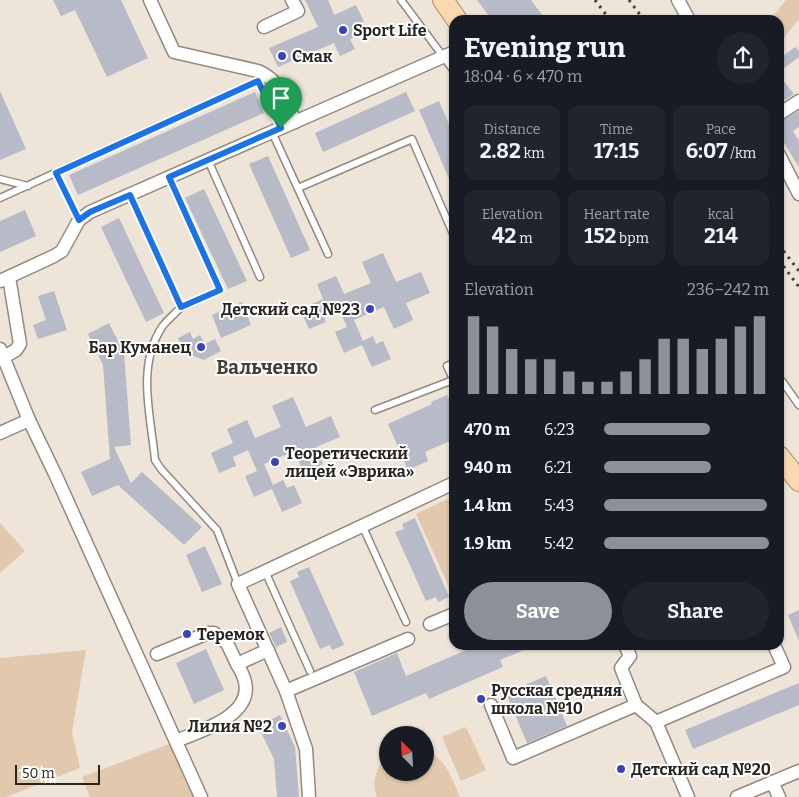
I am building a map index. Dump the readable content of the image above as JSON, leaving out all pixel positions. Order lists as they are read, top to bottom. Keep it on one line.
{"districts":["Вальченко"],"places":["Sport Life","Смак","Детский сад №23","Бар Куманец","Теоретический лицей «Эврика»","Теремок","Русская средняя школа №10","Лилия №2","Детский сад №20"],"scale_bar":"50 m","north":"top left","page":{"heading":["Evening run","18:04 · 6 × 470 m"],"stats":[["Distance","2.82 km"],["Time","17:15"],["Pace","6:07 /km"],["Elevation","42 m"],["Heart rate","152 bpm"],["kcal","214"]],"chart":["Elevation","236–242 m"],"list":[{"name":"470 m","note":"6:23"},{"name":"940 m","note":"6:21"},{"name":"1.4 km","note":"5:43"},{"name":"1.9 km","note":"5:42"}],"buttons":["Save","Share"],"scale":"50 m"}}
